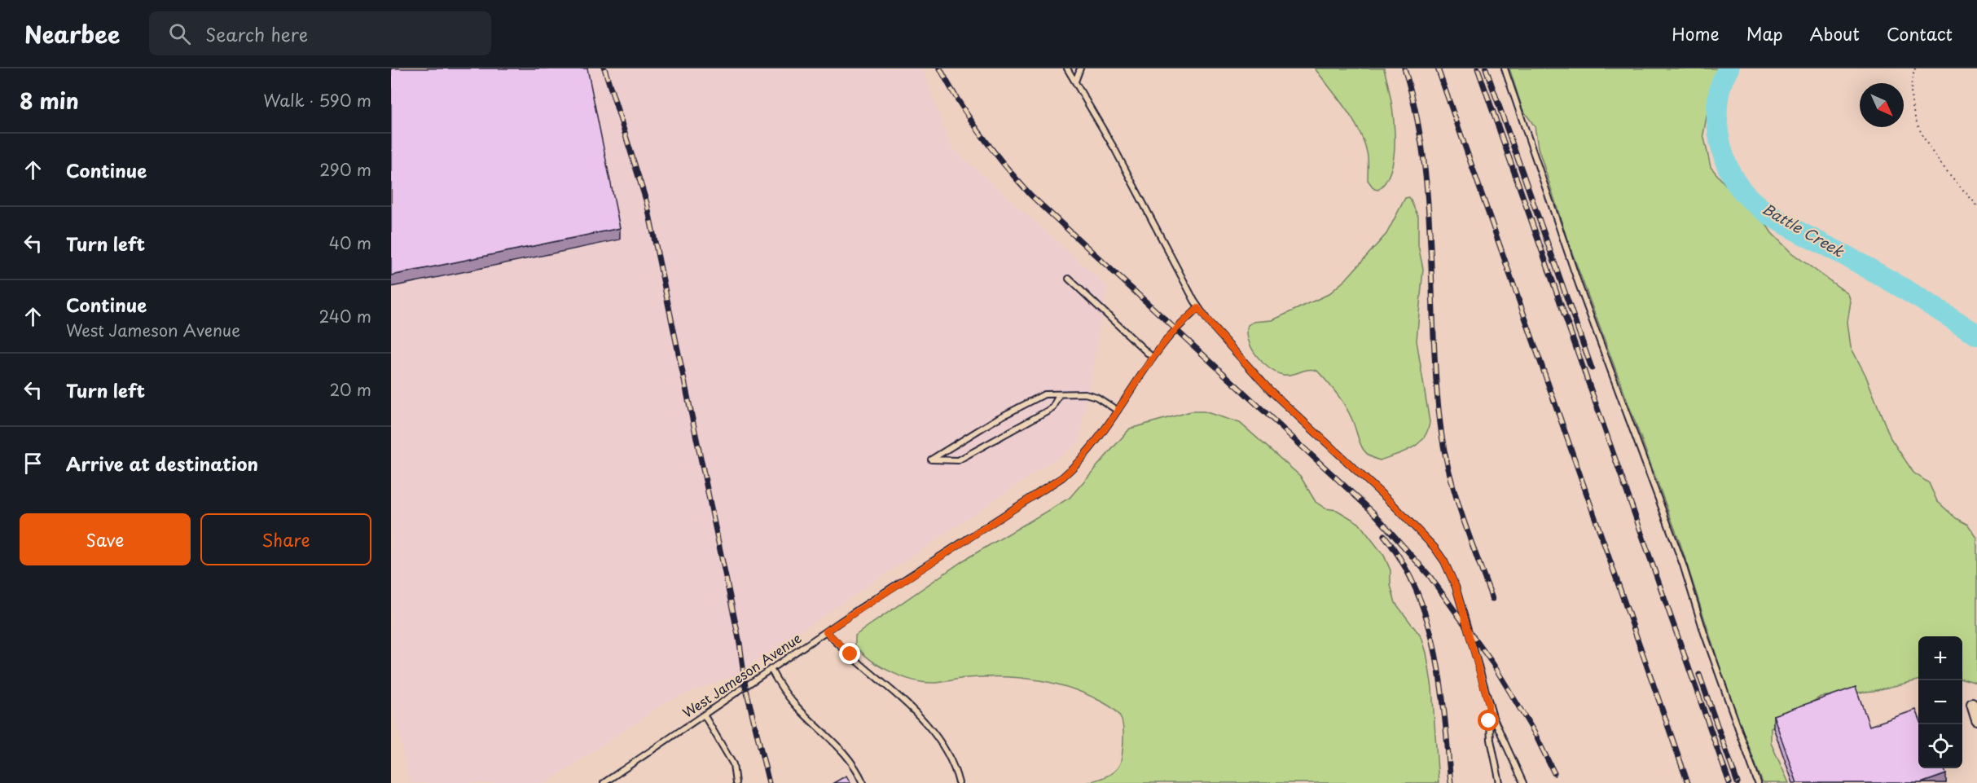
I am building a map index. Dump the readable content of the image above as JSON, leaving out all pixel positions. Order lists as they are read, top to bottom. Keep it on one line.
{"streets":{"lane":["West Jameson Avenue"]},"water":["Battle Creek"],"north":"bottom right","page":{"header":"Nearbee","search":"Search here","nav":["Home","Map","About","Contact"],"heading":["8 min","Walk · 590 m"],"list":[["Continue","290 m"],["Turn left","40 m"],["Continue","West Jameson Avenue","240 m"],["Turn left","20 m"],"Arrive at destination"],"buttons":["Save","Share"],"map_buttons":["+","−"]}}
